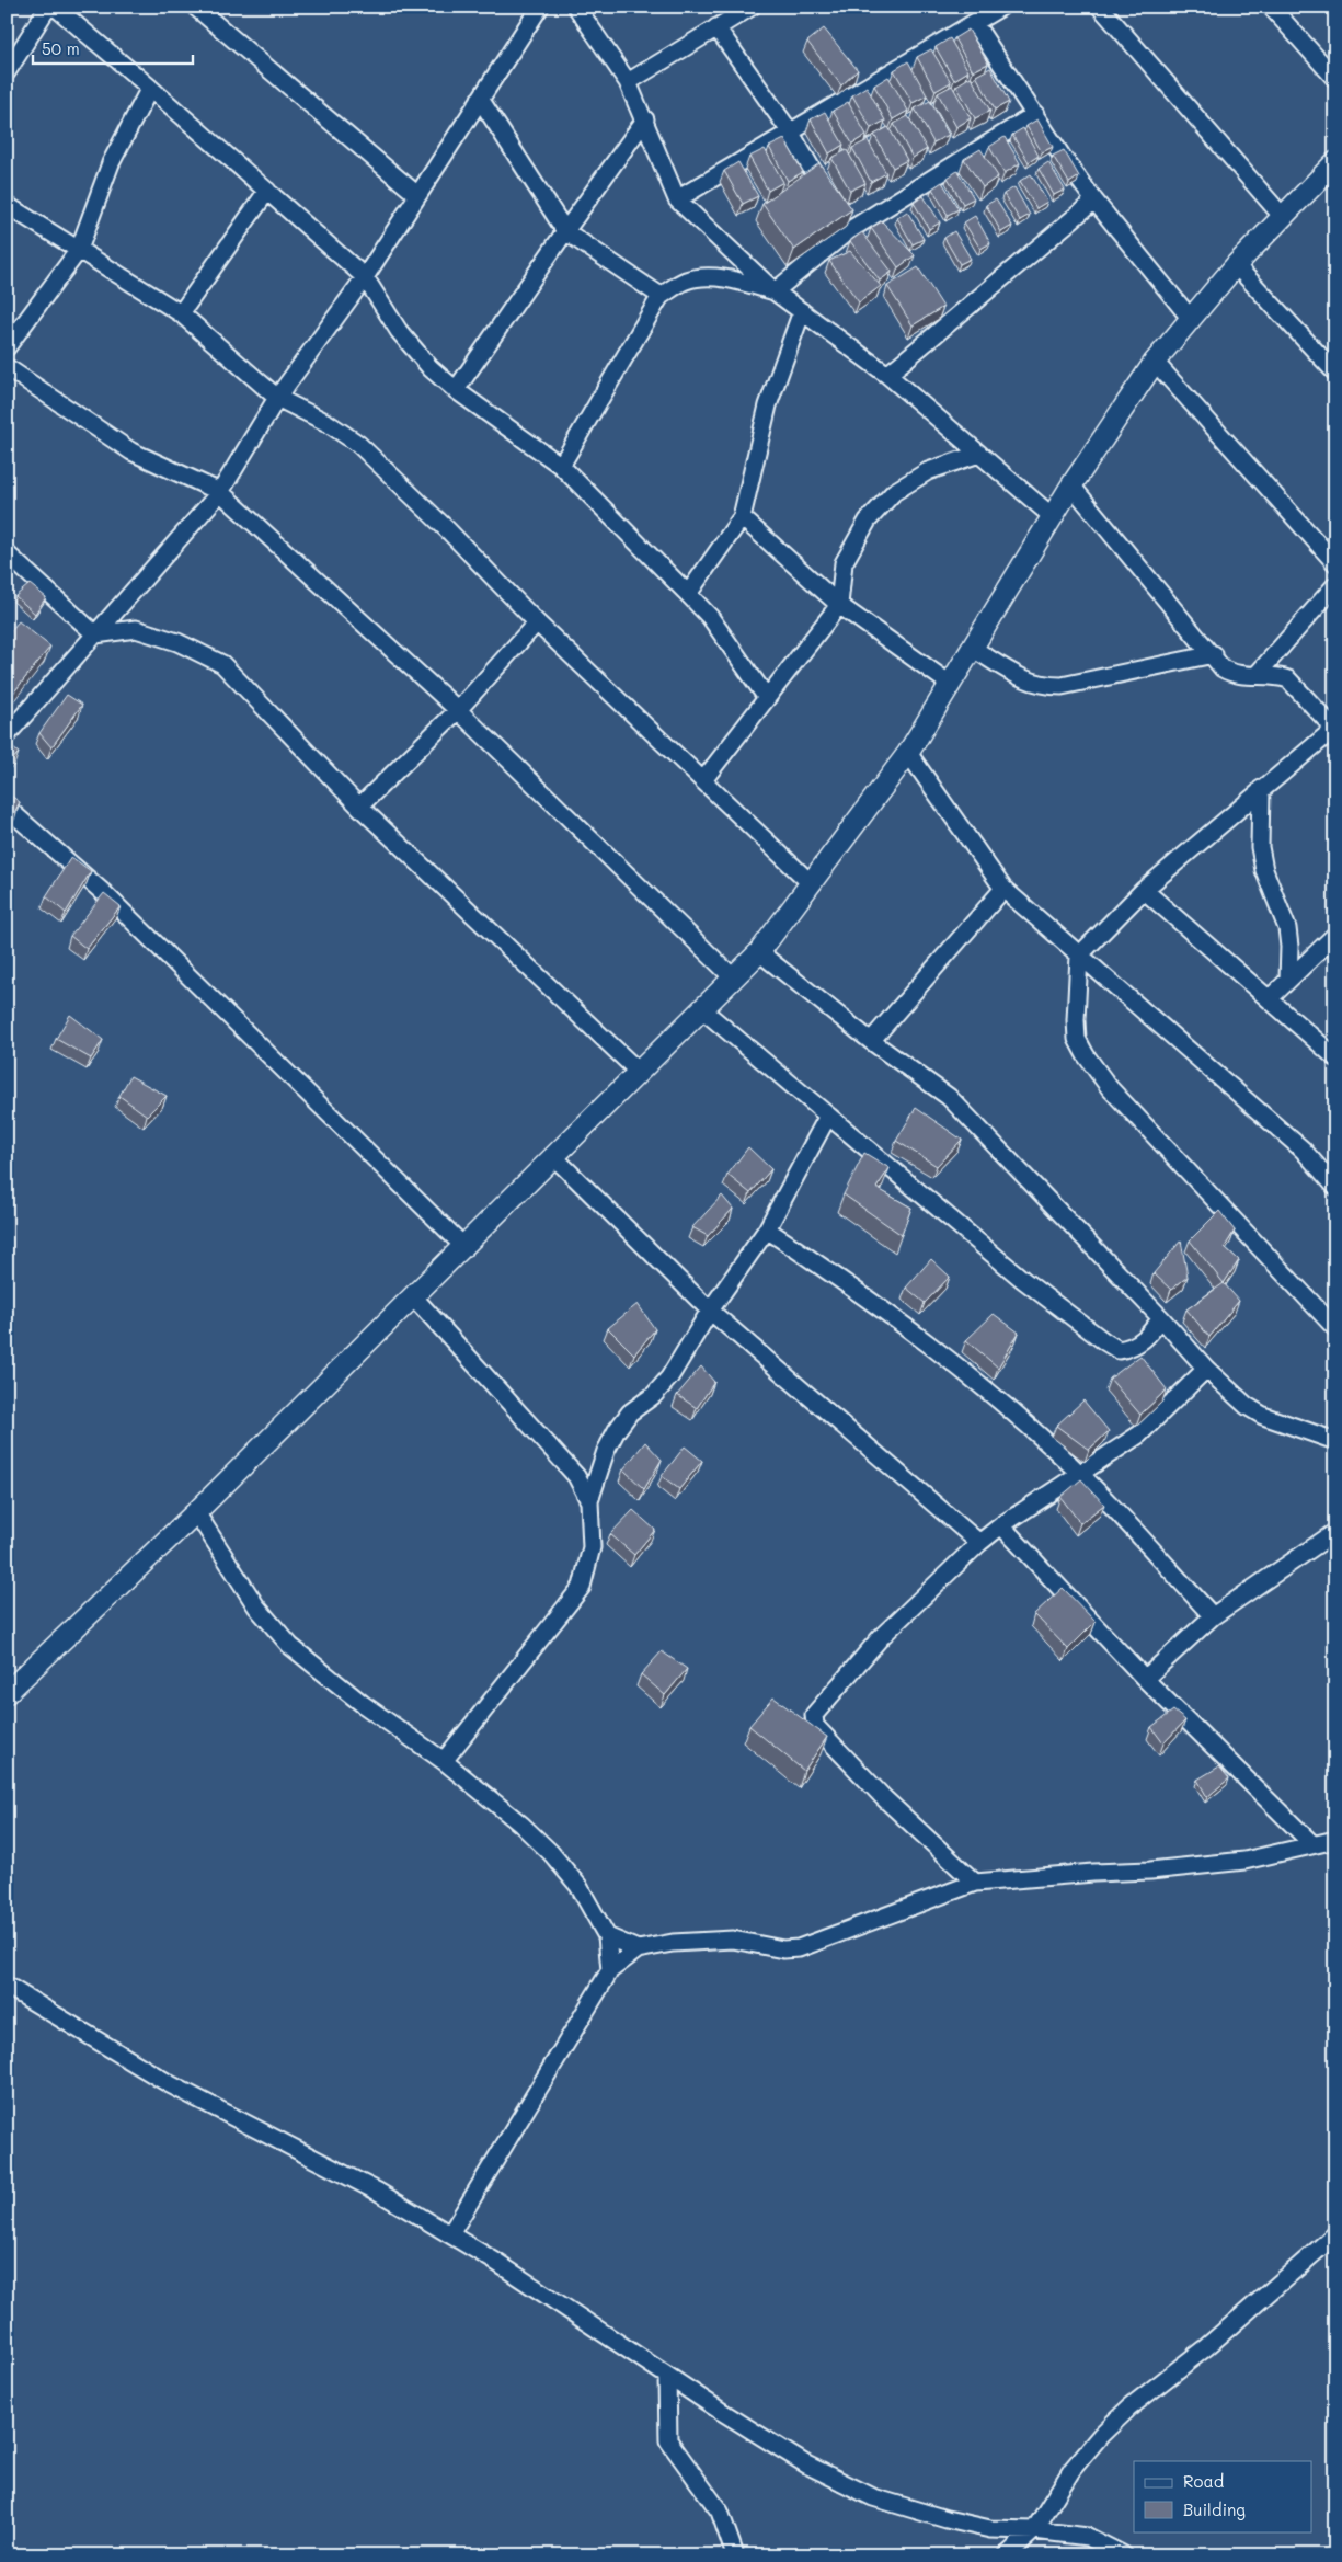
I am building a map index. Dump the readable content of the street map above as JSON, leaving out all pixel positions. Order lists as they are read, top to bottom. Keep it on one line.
{"legend":["Road","Building"],"scale_bar":"50 m"}
